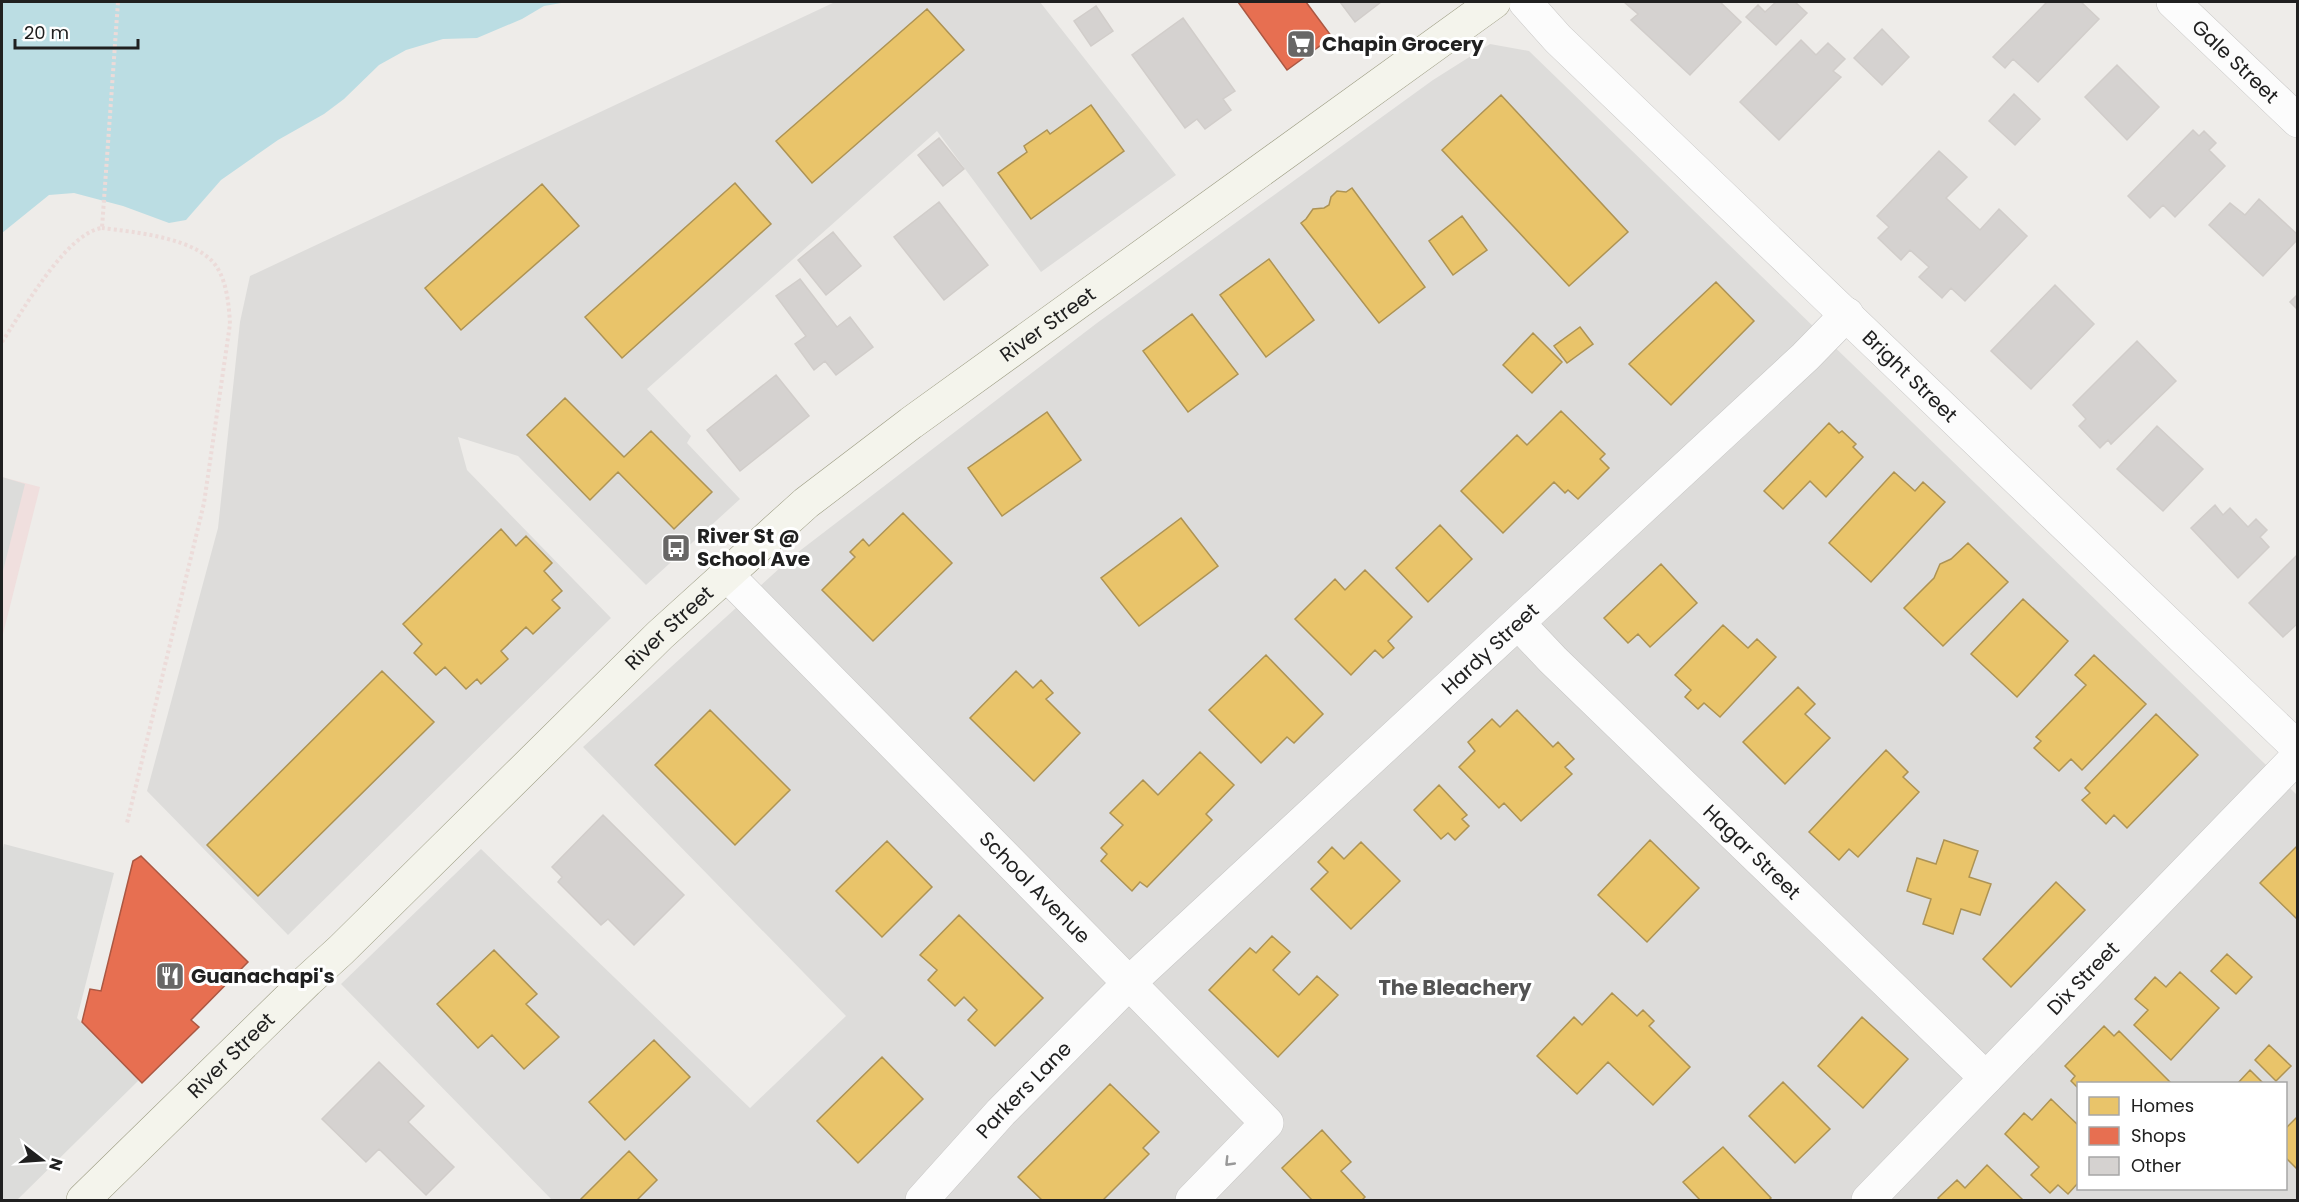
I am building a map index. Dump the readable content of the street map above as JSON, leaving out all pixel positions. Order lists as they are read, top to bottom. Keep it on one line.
{"streets":{"main road":["River Street"],"street":["Gale Street","Bright Street","Hardy Street","Hagar Street","School Avenue","Dix Street","Parkers Lane"]},"crossings":[["River Street","School Avenue"],["Bright Street","Hardy Street"],["Hardy Street","Hagar Street"],["Hardy Street","School Avenue"],["Hardy Street","Parkers Lane"],["Hagar Street","Dix Street"],["School Avenue","Parkers Lane"]],"districts":["The Bleachery"],"places":{"supermarket":["Chapin Grocery"],"bus stop":["River St @ School Ave"],"restaurant":["Guanachapi's"]},"legend":["Homes","Shops","Other"],"scale_bar":"20 m","north":"right"}
